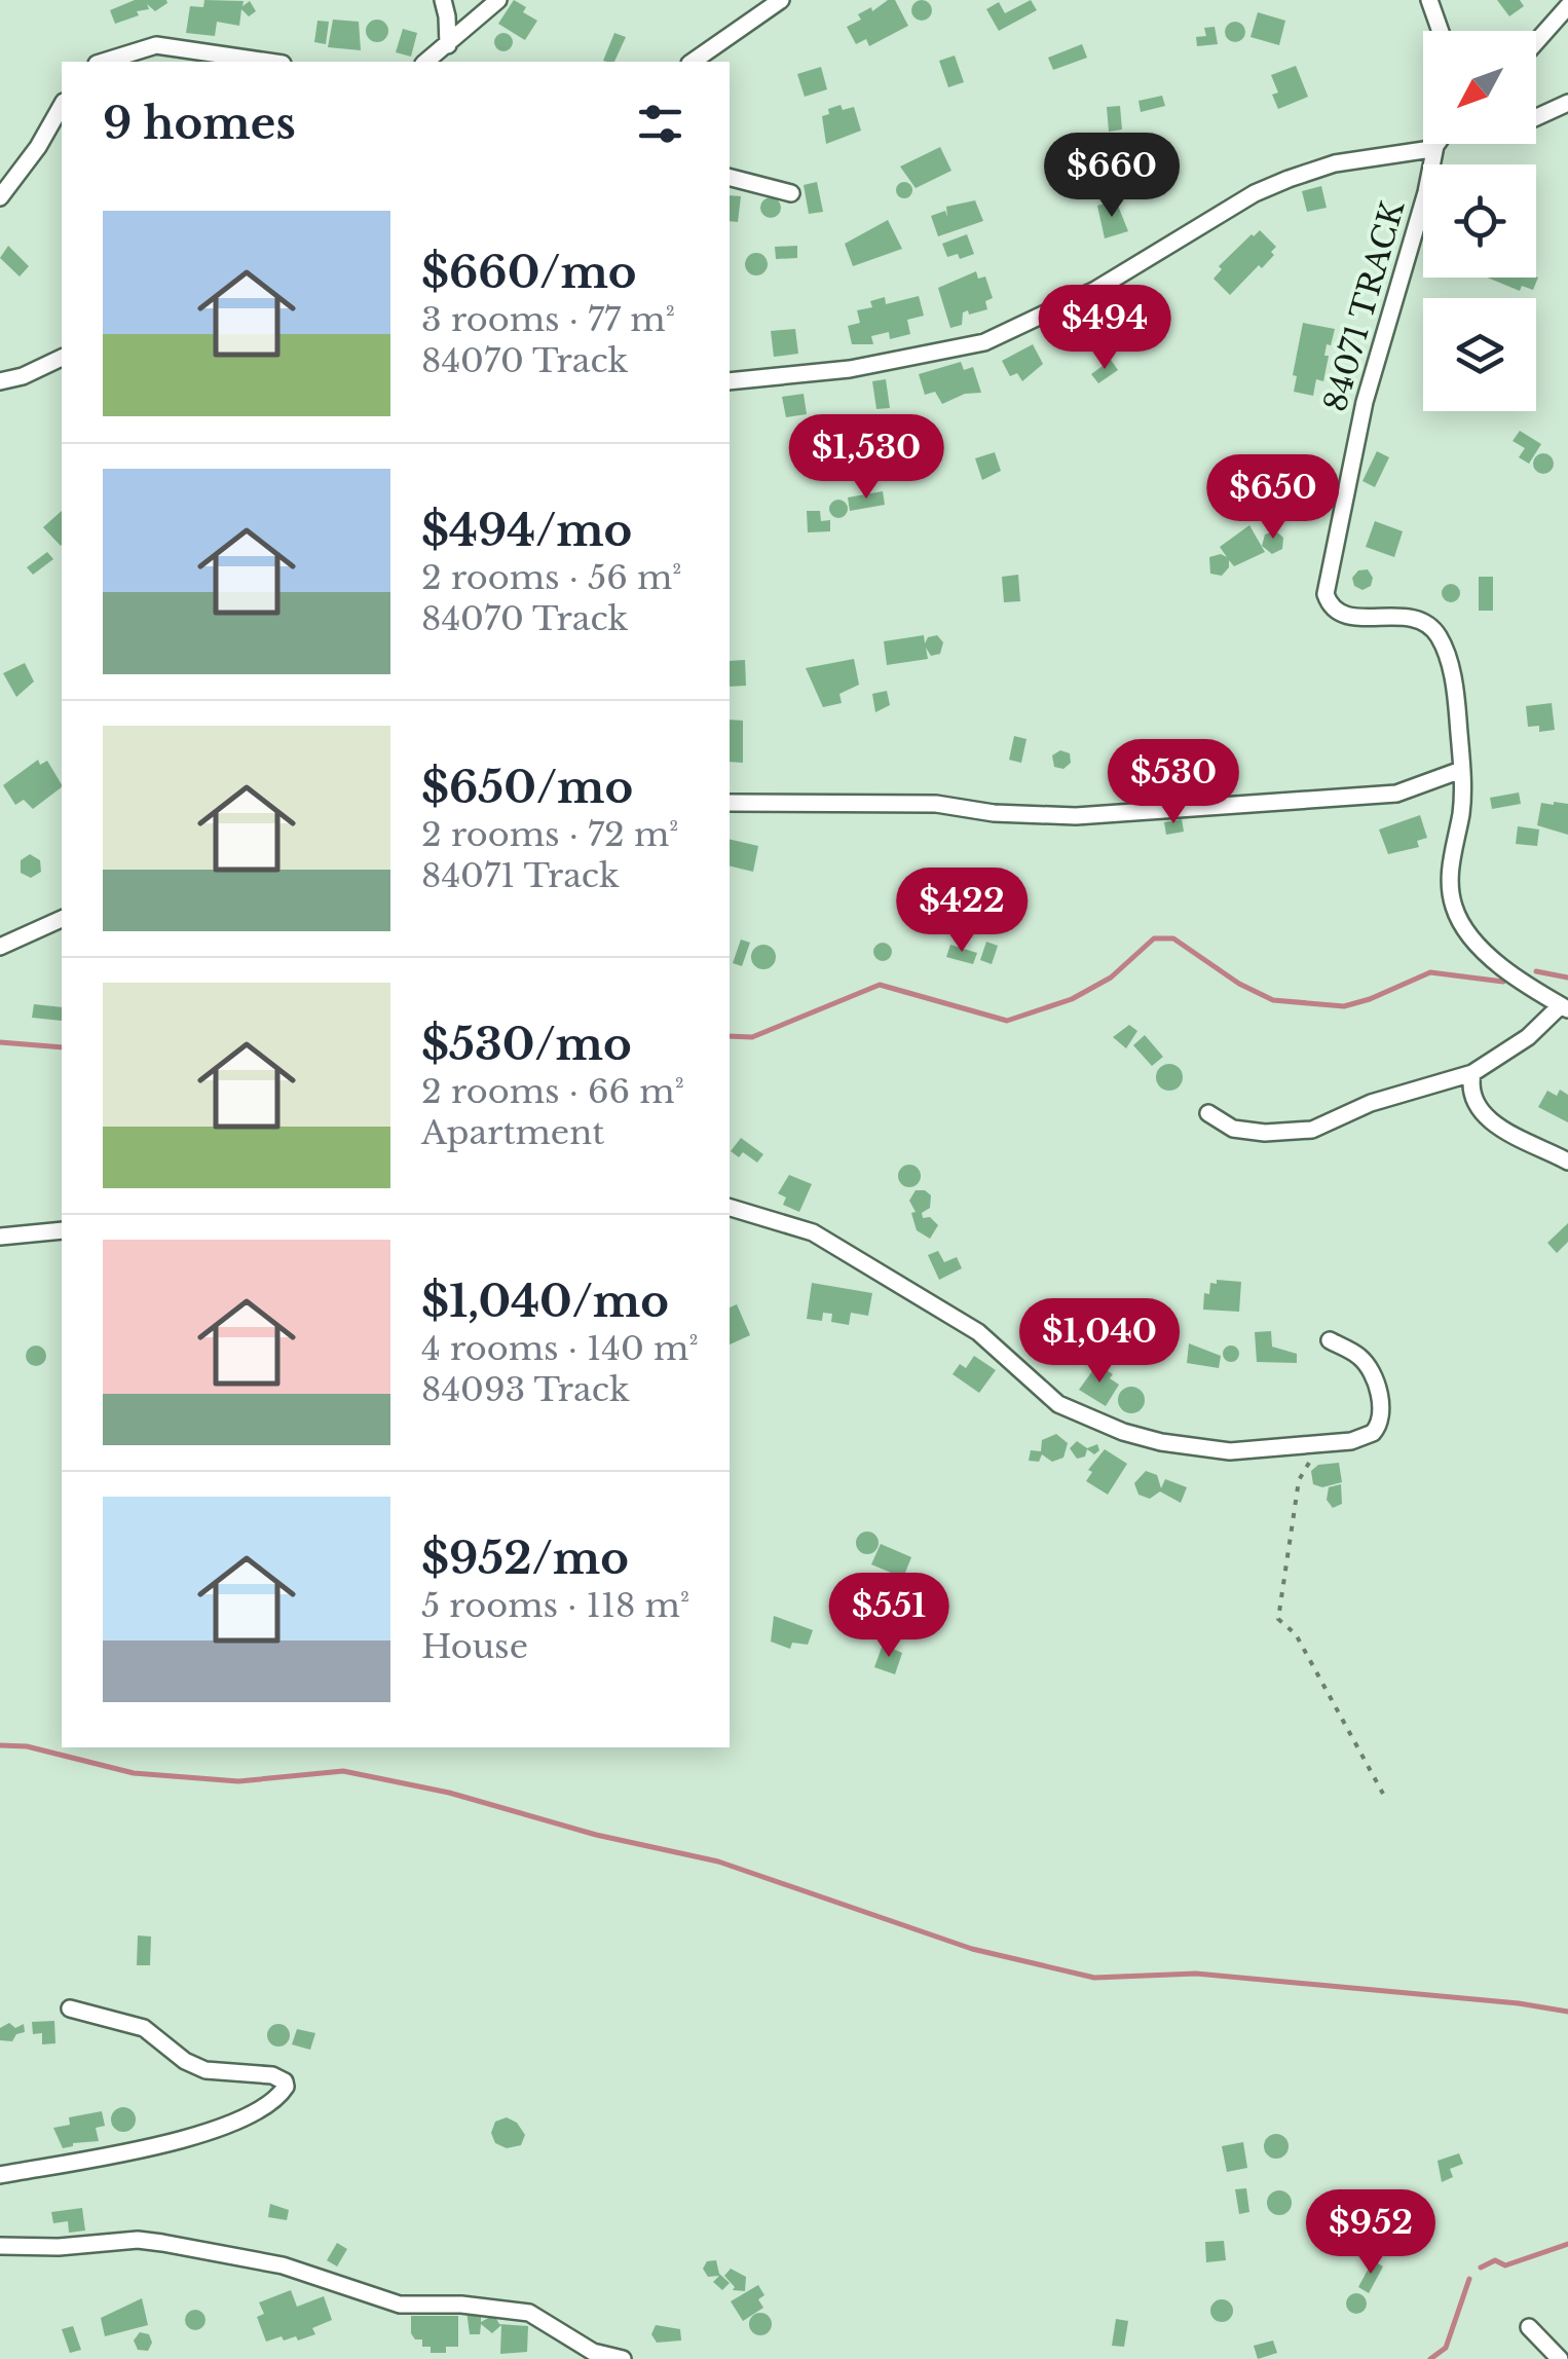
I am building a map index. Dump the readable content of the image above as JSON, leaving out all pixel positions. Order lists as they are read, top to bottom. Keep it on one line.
{"streets":{"street":["84071 TRACK"]},"north":"bottom left","page":{"heading":"9 homes","price":["$660","$494","$1,530","$650","$530","$422","$1,040","$551","$952"],"list":[{"name":"$660/mo","note":"3 rooms · 77 m² · 84070 Track"},{"name":"$494/mo","note":"2 rooms · 56 m² · 84070 Track"},{"name":"$650/mo","note":"2 rooms · 72 m² · 84071 Track"},{"name":"$530/mo","note":"2 rooms · 66 m² · Apartment"},{"name":"$1,040/mo","note":"4 rooms · 140 m² · 84093 Track"},{"name":"$952/mo","note":"5 rooms · 118 m² · House"}]}}
